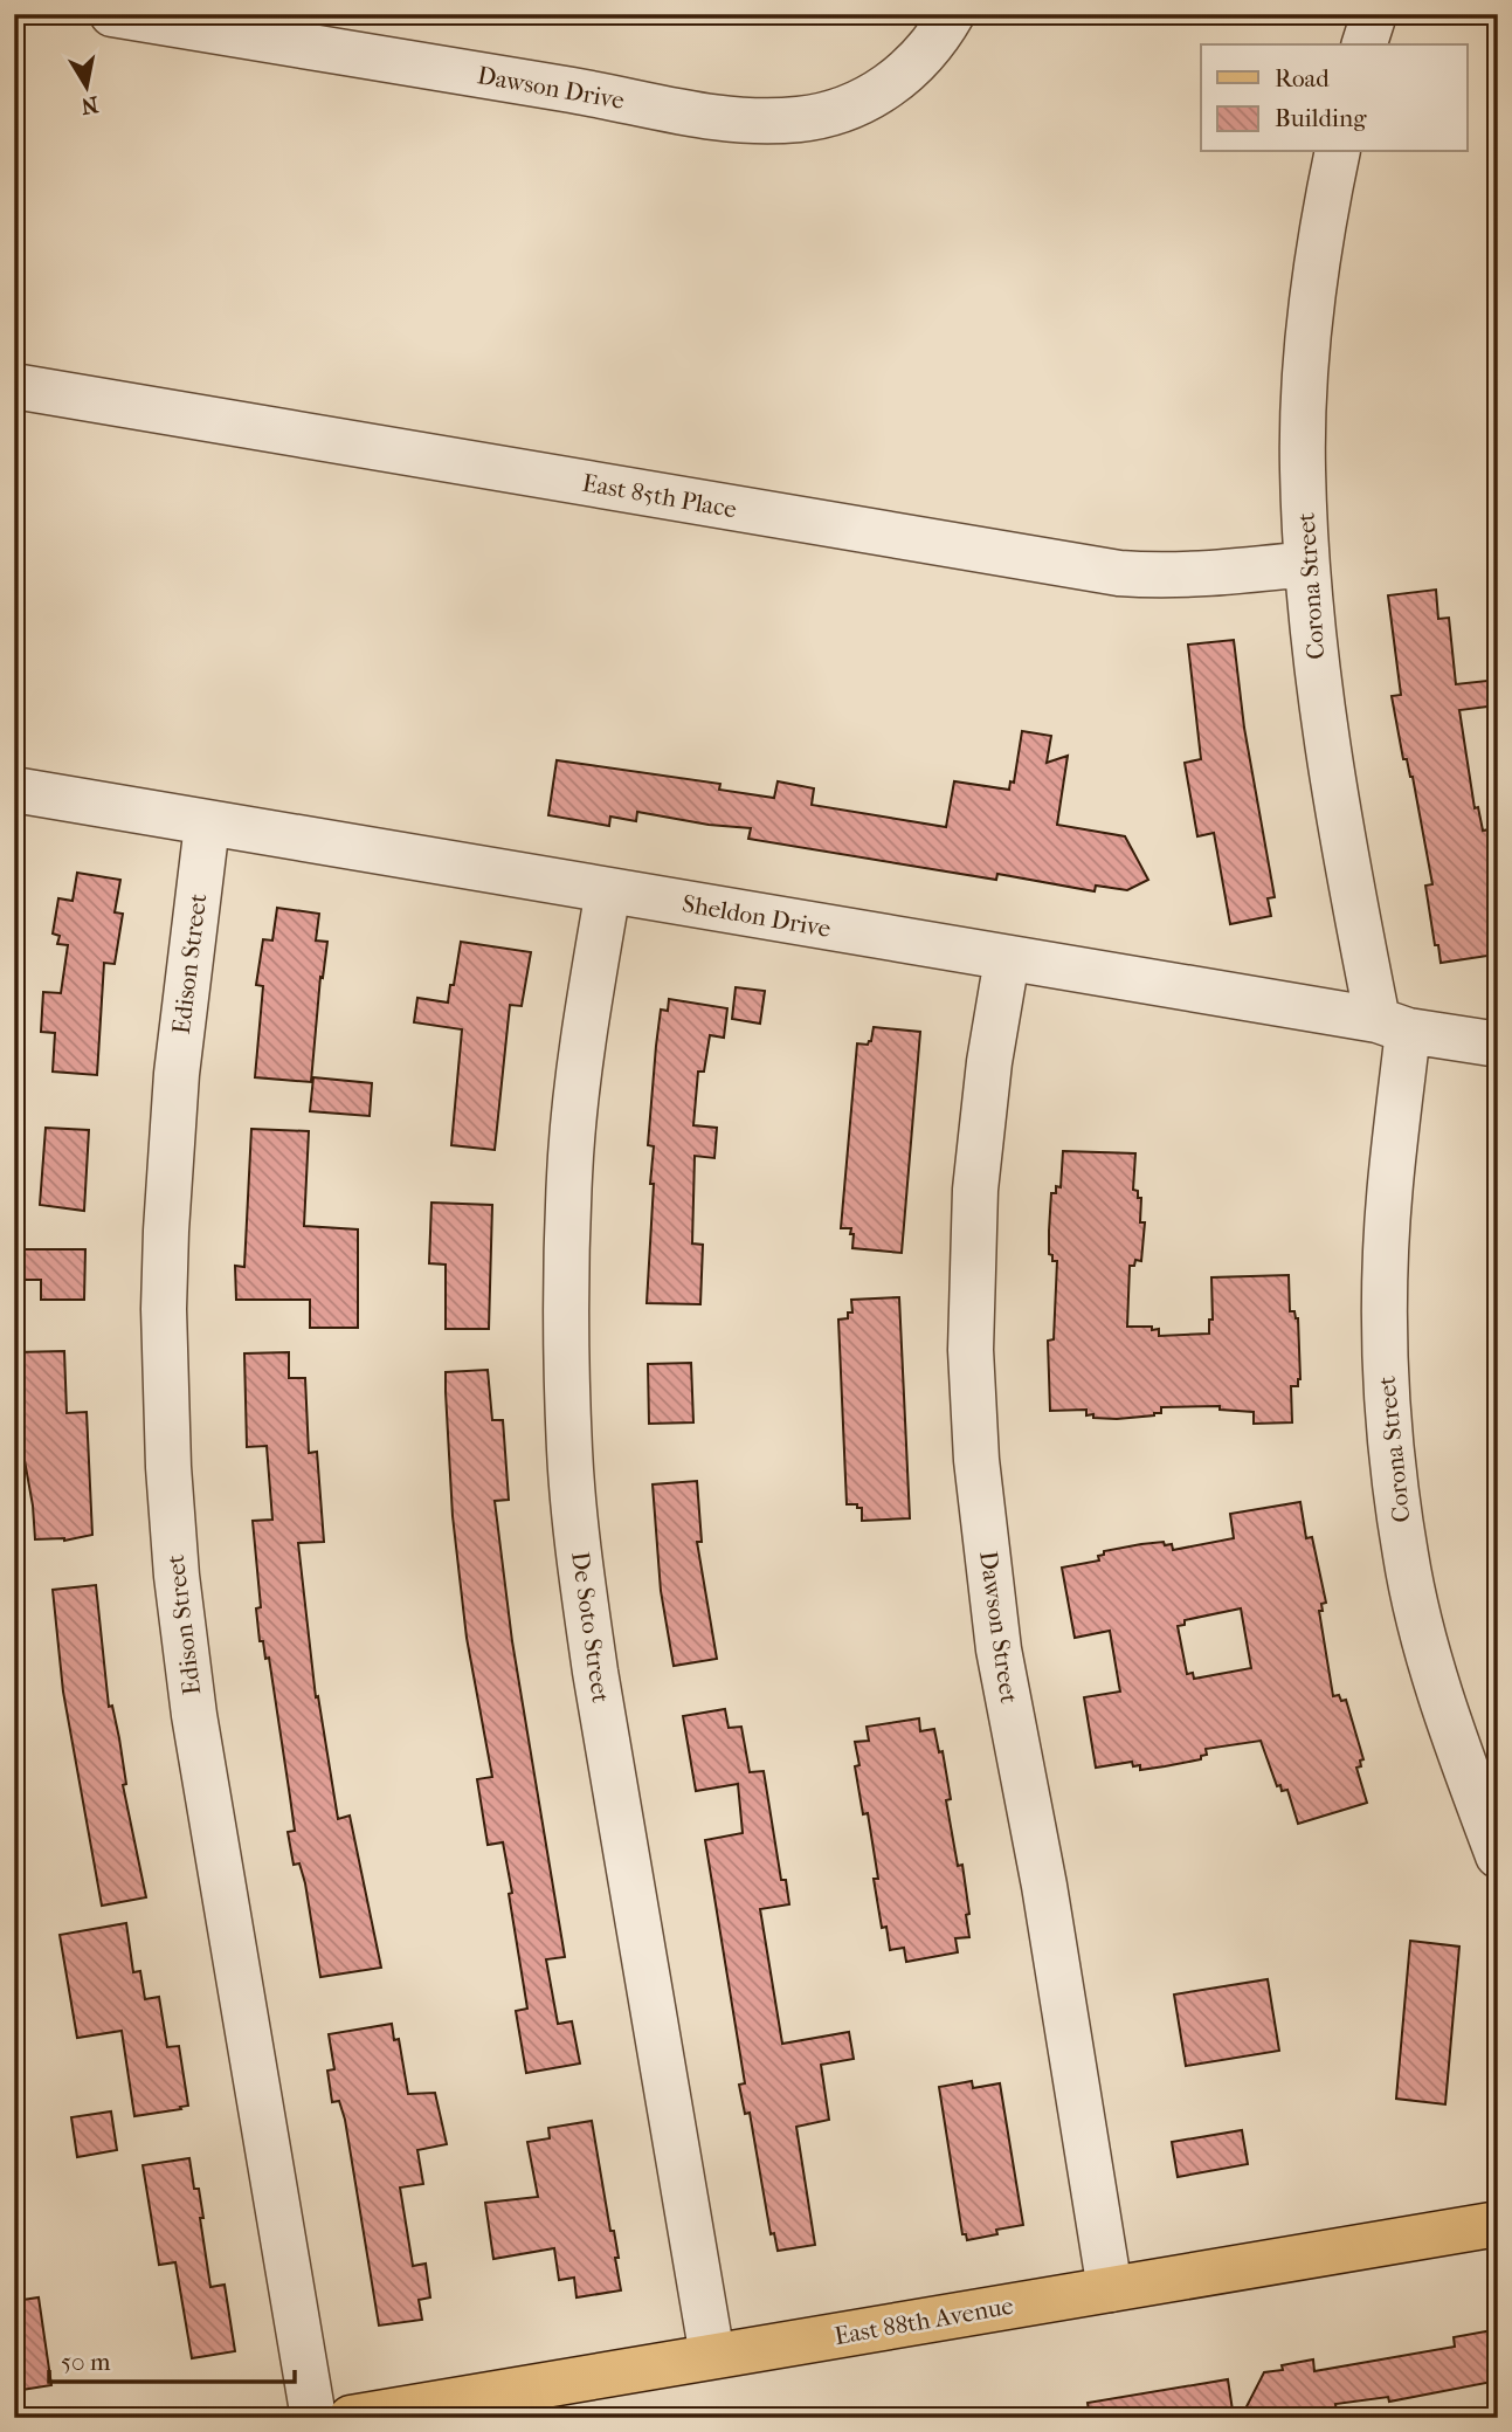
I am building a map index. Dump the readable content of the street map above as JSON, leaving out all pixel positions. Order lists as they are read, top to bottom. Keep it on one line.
{"streets":{"main road":["East 88th Avenue"],"street":["Dawson Drive","East 85th Place","Corona Street","Sheldon Drive","Edison Street","De Soto Street","Dawson Street"]},"crossings":[["East 85th Place","Corona Street"],["Corona Street","Sheldon Drive"],["Sheldon Drive","Edison Street"],["Sheldon Drive","De Soto Street"],["Sheldon Drive","Dawson Street"],["De Soto Street","East 88th Avenue"],["Dawson Street","East 88th Avenue"]],"legend":["Road","Building"],"scale_bar":"50 m","north":"bottom"}
